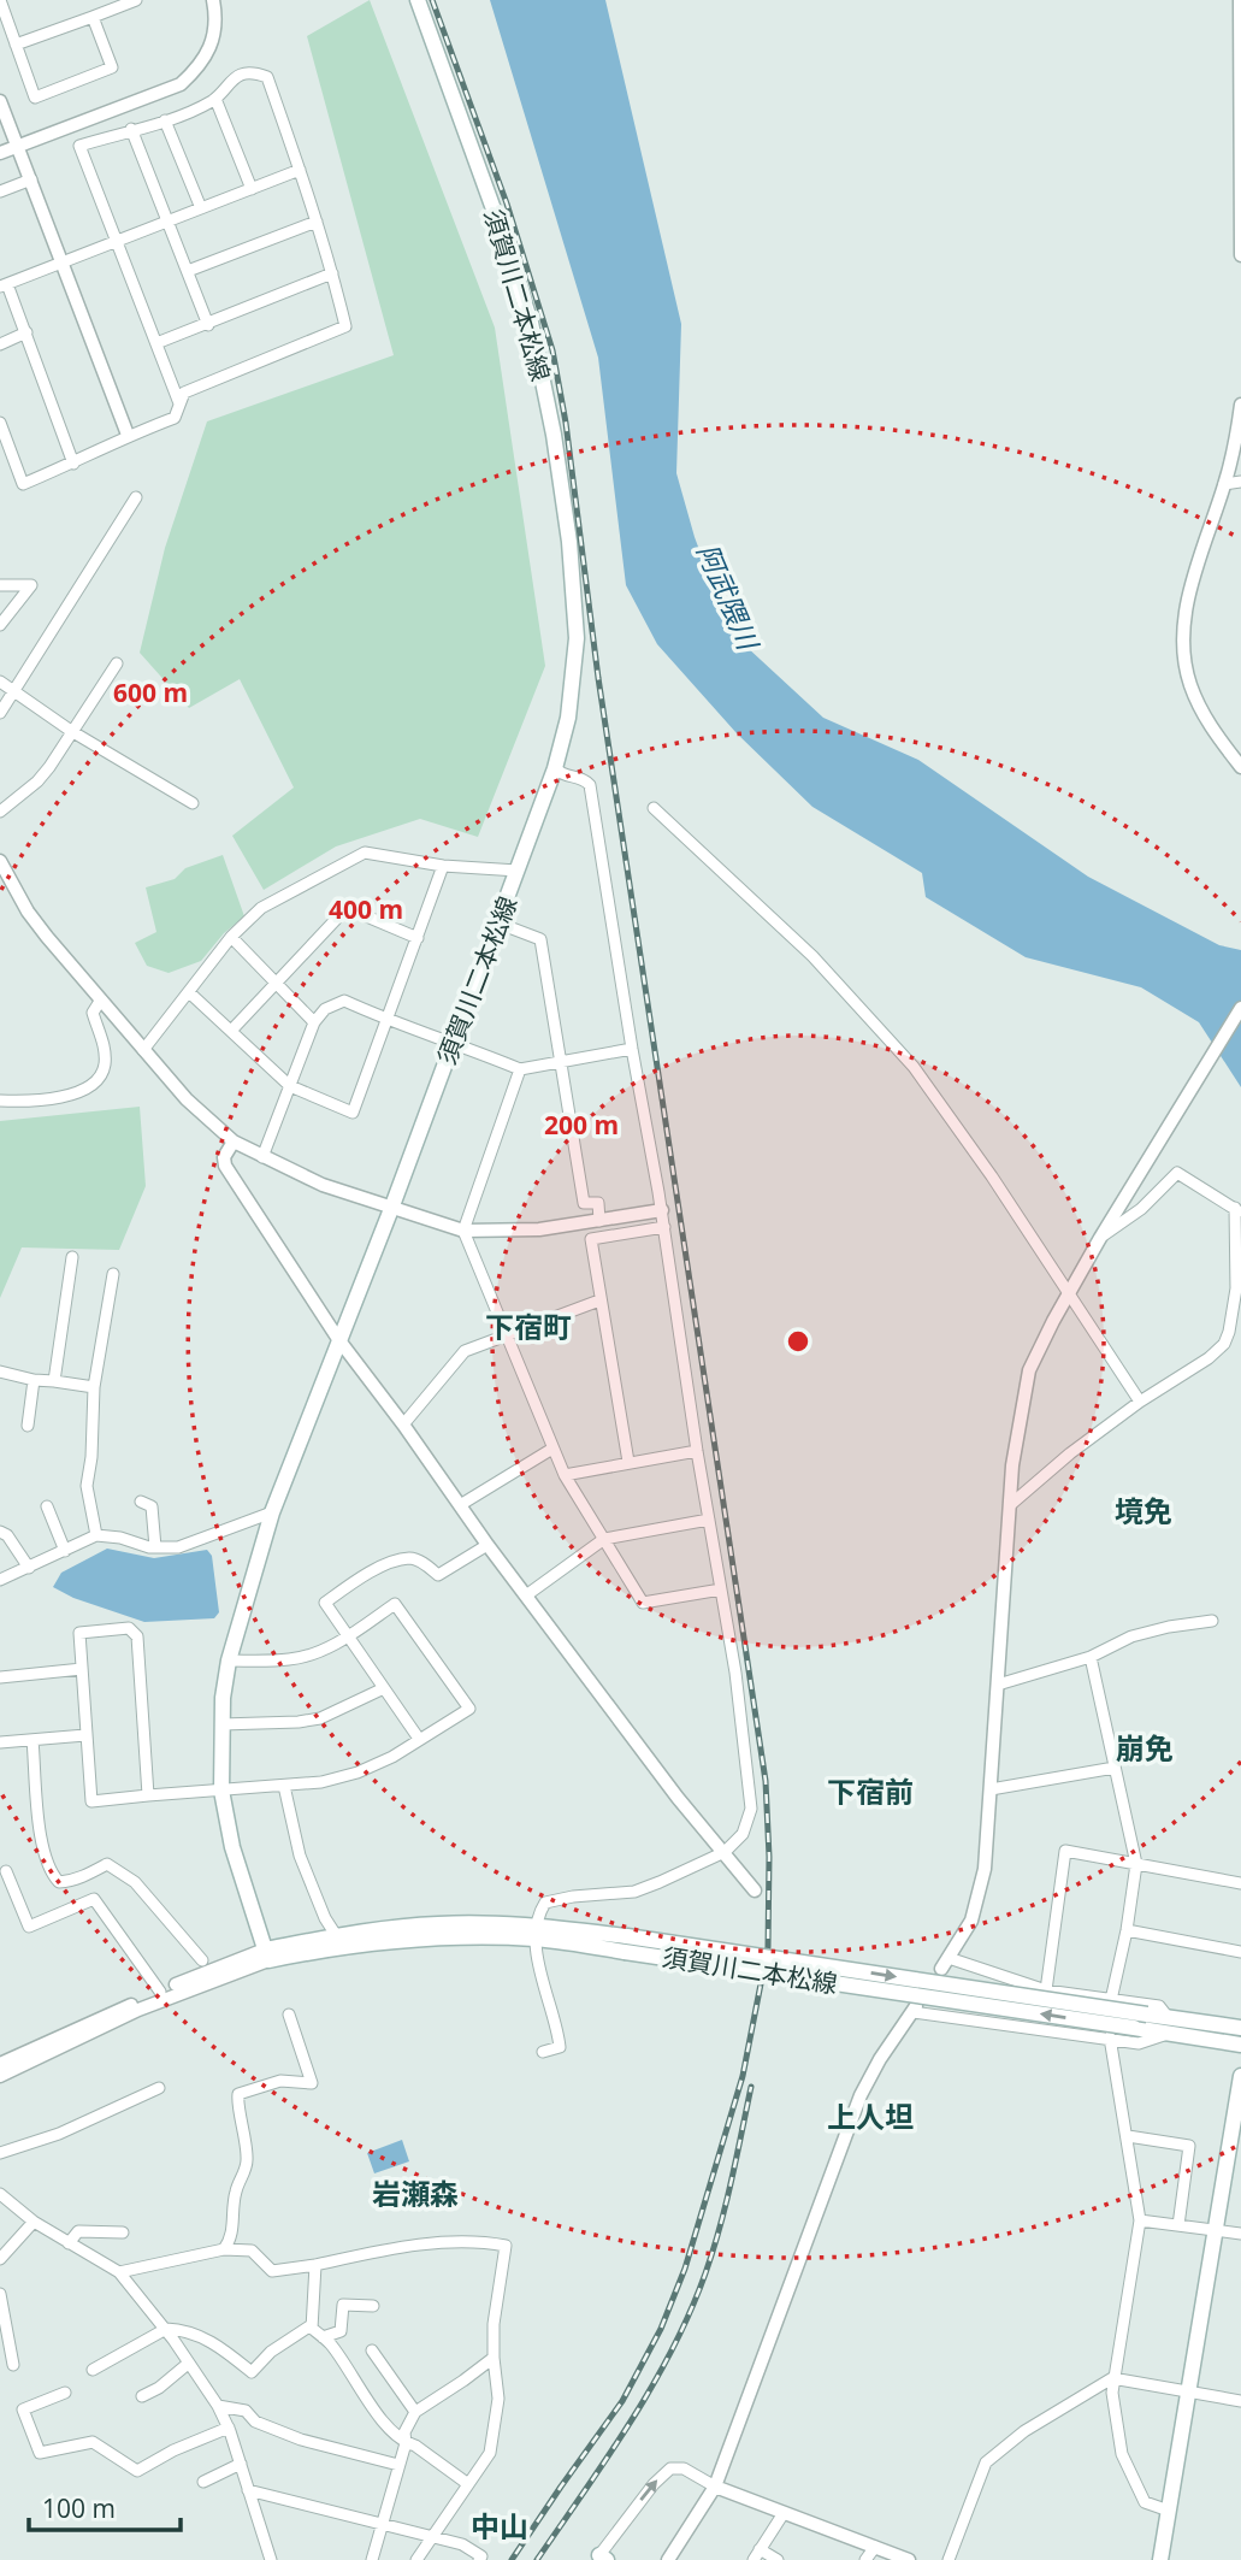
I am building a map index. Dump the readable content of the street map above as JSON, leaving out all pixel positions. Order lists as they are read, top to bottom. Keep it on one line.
{"streets":{"main road":["須賀川二本松線"]},"districts":["下宿町","境免","崩免","下宿前","上人坦","岩瀬森","中山"],"water":["阿武隈川"],"scale_bar":"100 m","rings":["600 m","400 m","200 m"]}
